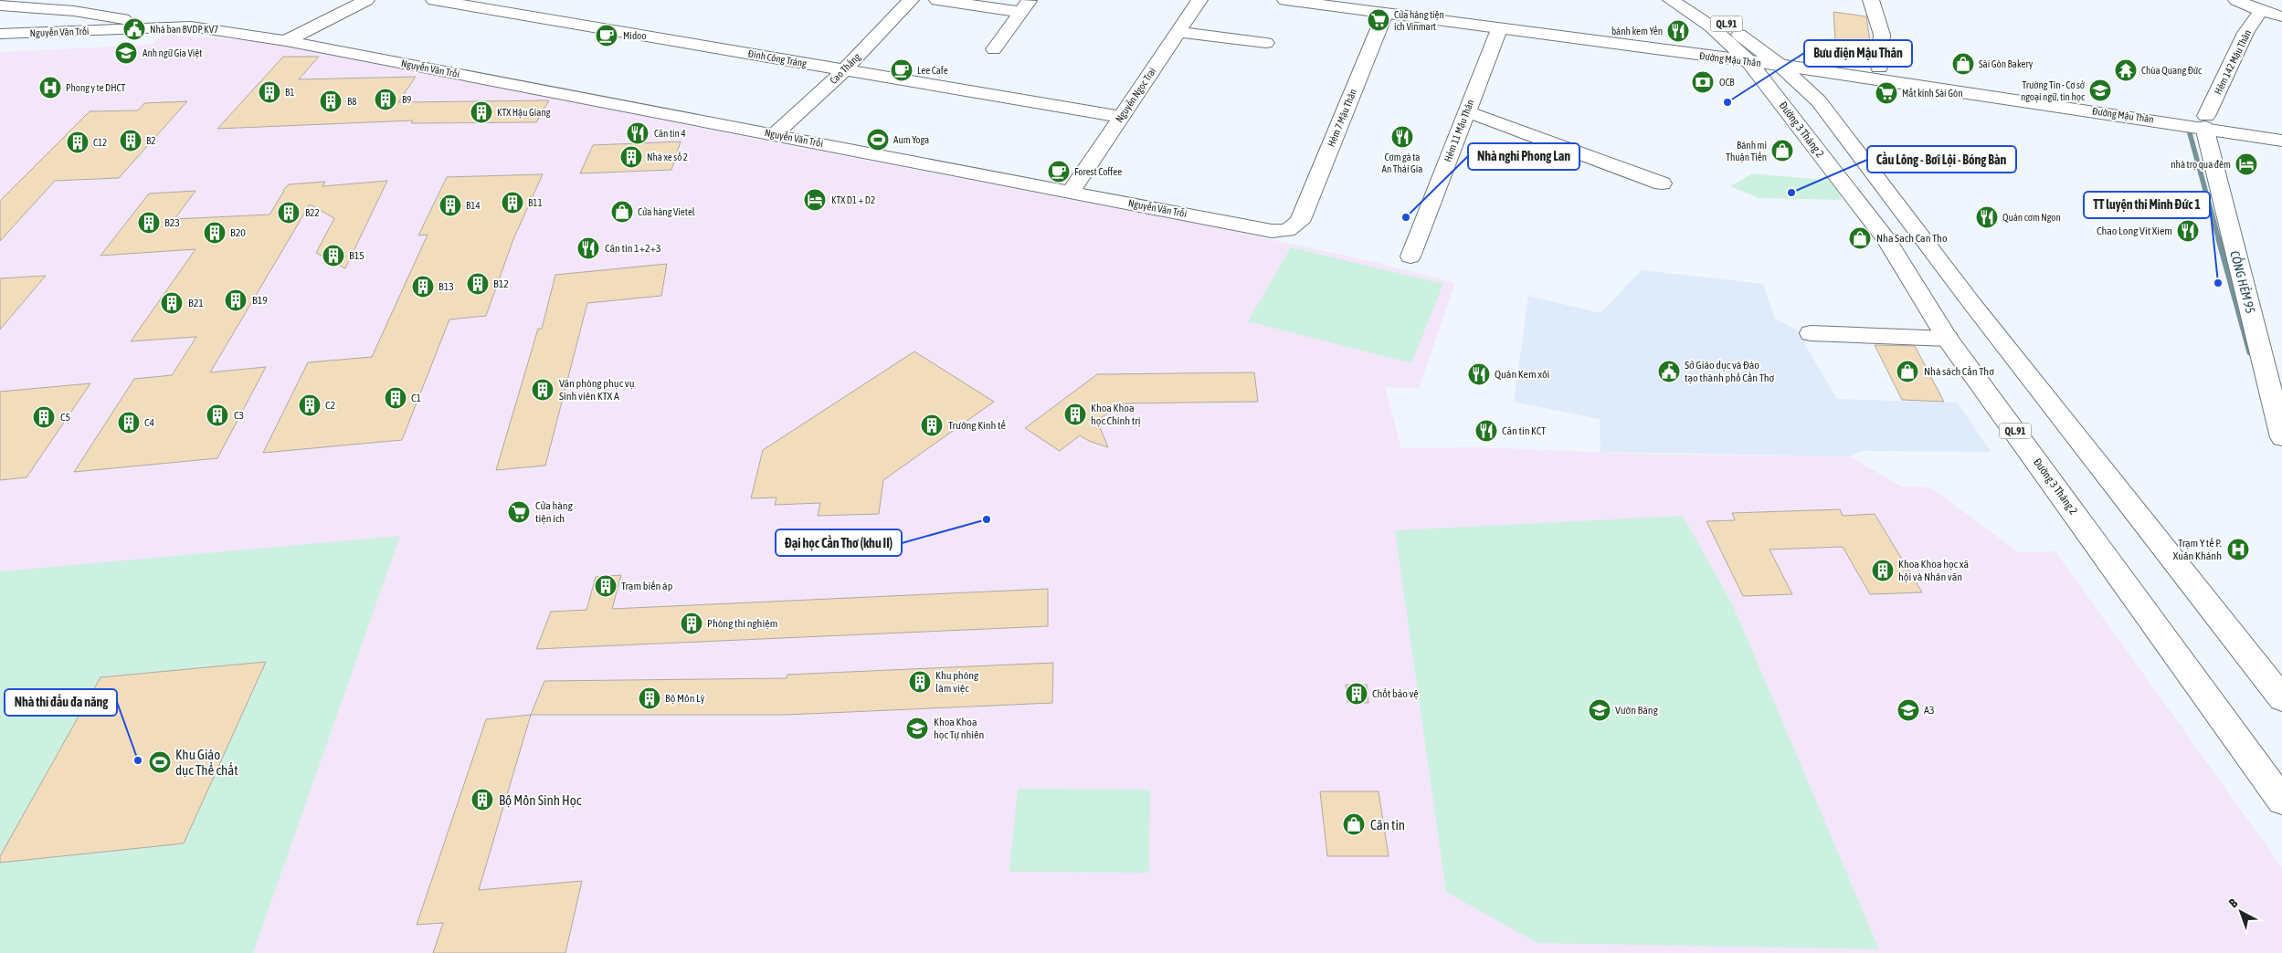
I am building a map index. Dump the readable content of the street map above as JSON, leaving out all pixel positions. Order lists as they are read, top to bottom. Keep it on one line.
{"streets":{"main road":["QL.91","Nguyễn Văn Trỗi","Đinh Công Tráng","Đường Mậu Thân","Hẻm 142 Mậu Thân","Cao Thắng","Nguyễn Ngọc Trai","Hẻm 7 Mậu Thân","Đường 3 Tháng 2","Hẻm 11 Mậu Thân"]},"crossings":[["QL.91","Đường Mậu Thân"],["QL.91","Đường 3 Tháng 2"],["Nguyễn Văn Trỗi","Cao Thắng"],["Nguyễn Văn Trỗi","Nguyễn Ngọc Trai"],["Nguyễn Văn Trỗi","Hẻm 7 Mậu Thân"],["Đinh Công Tráng","Cao Thắng"],["Đinh Công Tráng","Nguyễn Ngọc Trai"],["Đường Mậu Thân","Hẻm 142 Mậu Thân"],["Đường Mậu Thân","Hẻm 7 Mậu Thân"],["Đường Mậu Thân","Đường 3 Tháng 2"],["Đường Mậu Thân","Hẻm 11 Mậu Thân"]],"water":["CỐNG HẺM 95"],"places":{"supermarket":["Cửa hàng tiện ích Vinmart","Mắt kính Sài Gòn","Cửa hàng tiện ích"],"public building":["Nhà ban BVDP KV7","Sở Giáo dục và Đào tạo thành phố Cần Thơ"],"restaurant":["bánh kem Yến","Căn tin 4","Cơm gà ta An Thái Gia","Quán cơm Ngon","Chao Long Vit Xiem","Căn tin 1+2+3","Quán Kem xôi","Căn tin KCT"],"cafe":["Midoo","Lee Cafe","Forest Coffee"],"school or university":["Anh ngữ Gia Việt","Trường Tín - Cơ sở ngoại ngữ, tin học","Vườn Bàng","A3","Khoa Khoa học Tự nhiên"],"shop":["Sài Gòn Bakery","Bánh mì Thuận Tiến","Cửa hàng Vietel","Nha Sach Can Tho","Nhà sách Cần Thơ","Căn tin"],"temple":["Chùa Quang Đức"],"bank":["OCB"],"hospital":["Phong y te DHCT","Trạm Y tế P. Xuân Khánh"],"building":["B1","B9","B8","KTX Hậu Giang","B2","C12","Nhà xe số 2","B11","B14","B22","B23","B20","B15","B12","B13","B19","B21","Văn phòng phục vụ Sinh viên KTX A","C1","C2","Khoa Khoa học Chính trị","C3","C5","C4","Trường Kinh tế","Khoa Khoa học xã hội và Nhân văn","Trạm biến áp","Phòng thí nghiệm","Khu phòng làm việc","Chốt bảo vệ","Bộ Môn Lý","Bộ Môn Sinh Học"],"other":["Bưu điện Mậu Thân","Cầu Lông - Bơi Lội - Bóng Bàn","Nhà nghỉ Phong Lan","TT luyện thi Minh Đức 1","Đại học Cần Thơ (khu II)","Nhà thi đấu đa năng"],"sports":["Aum Yoga","Khu Giáo dục Thể chất"],"hotel":["nhà trọ qua đêm","KTX D1 + D2"]},"north":"top left"}
